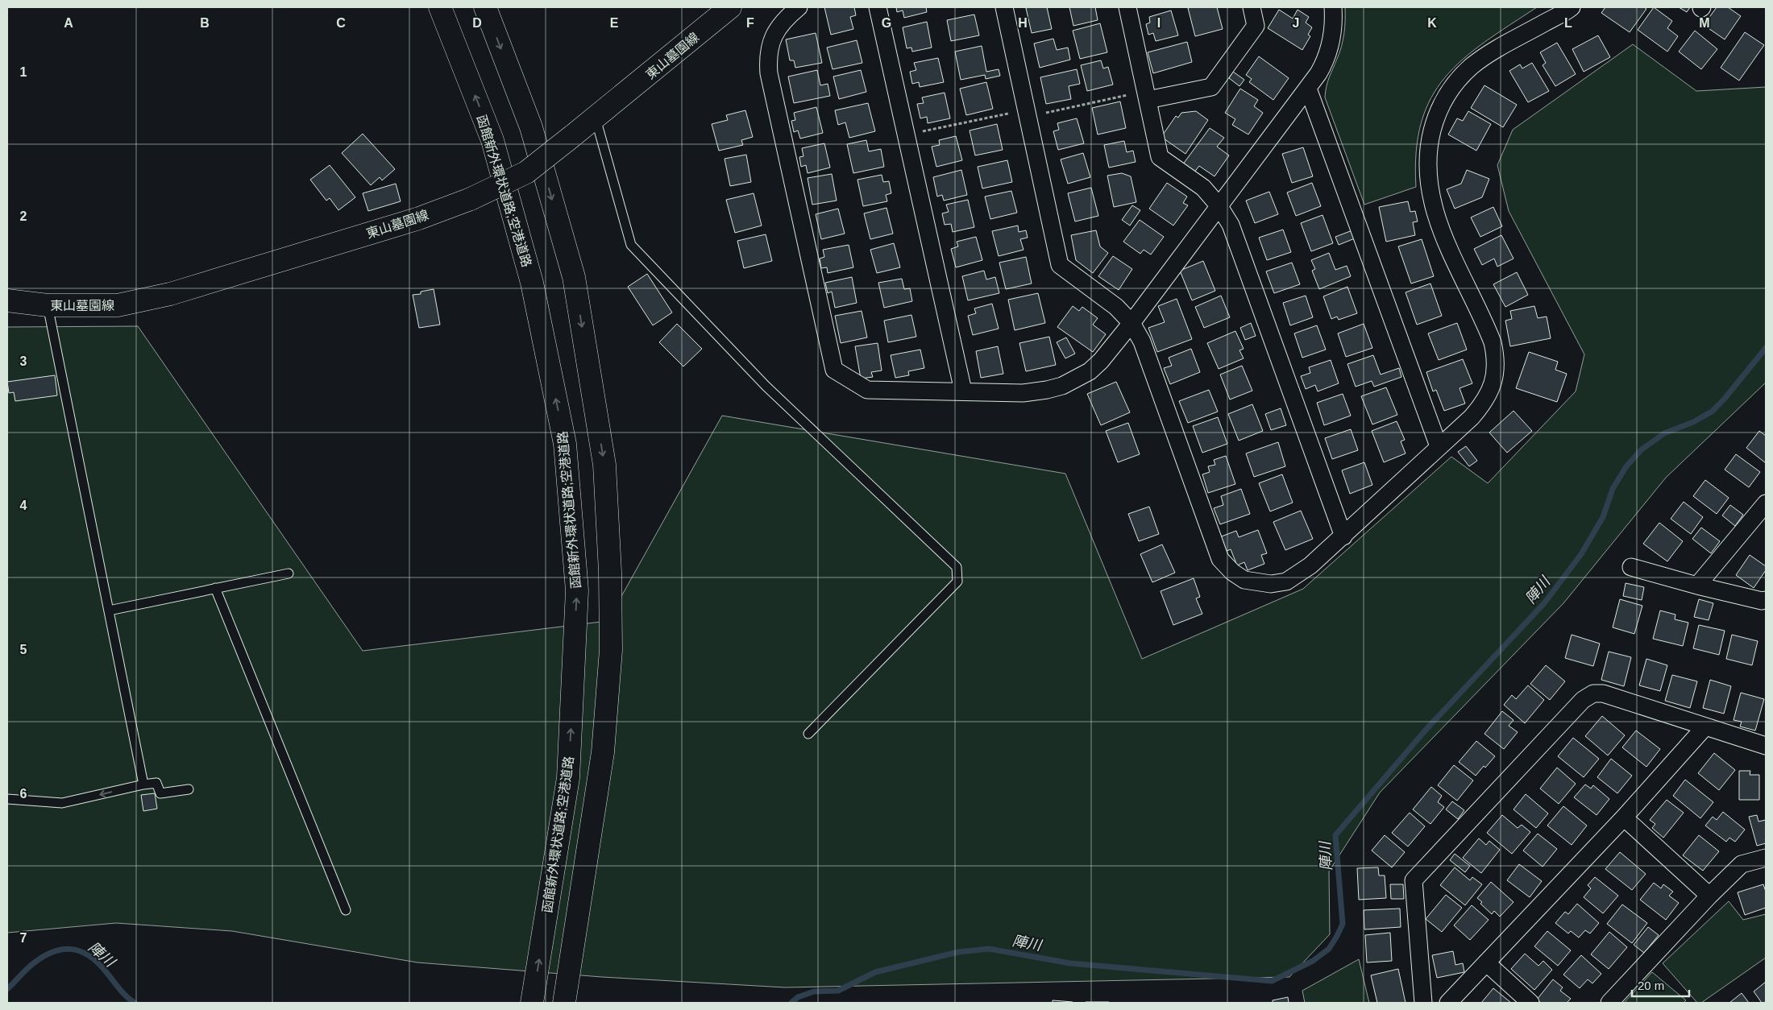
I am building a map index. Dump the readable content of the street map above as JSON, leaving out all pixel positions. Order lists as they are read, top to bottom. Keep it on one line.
{"streets":{"main road":["東山墓園線","函館新外環状道路;空港道路"]},"water":["陣川"],"scale_bar":"20 m","grid":{"columns":["A","B","C","D","E","F","G","H","I","J","K","L","M"],"rows":["1","2","3","4","5","6","7"]}}
